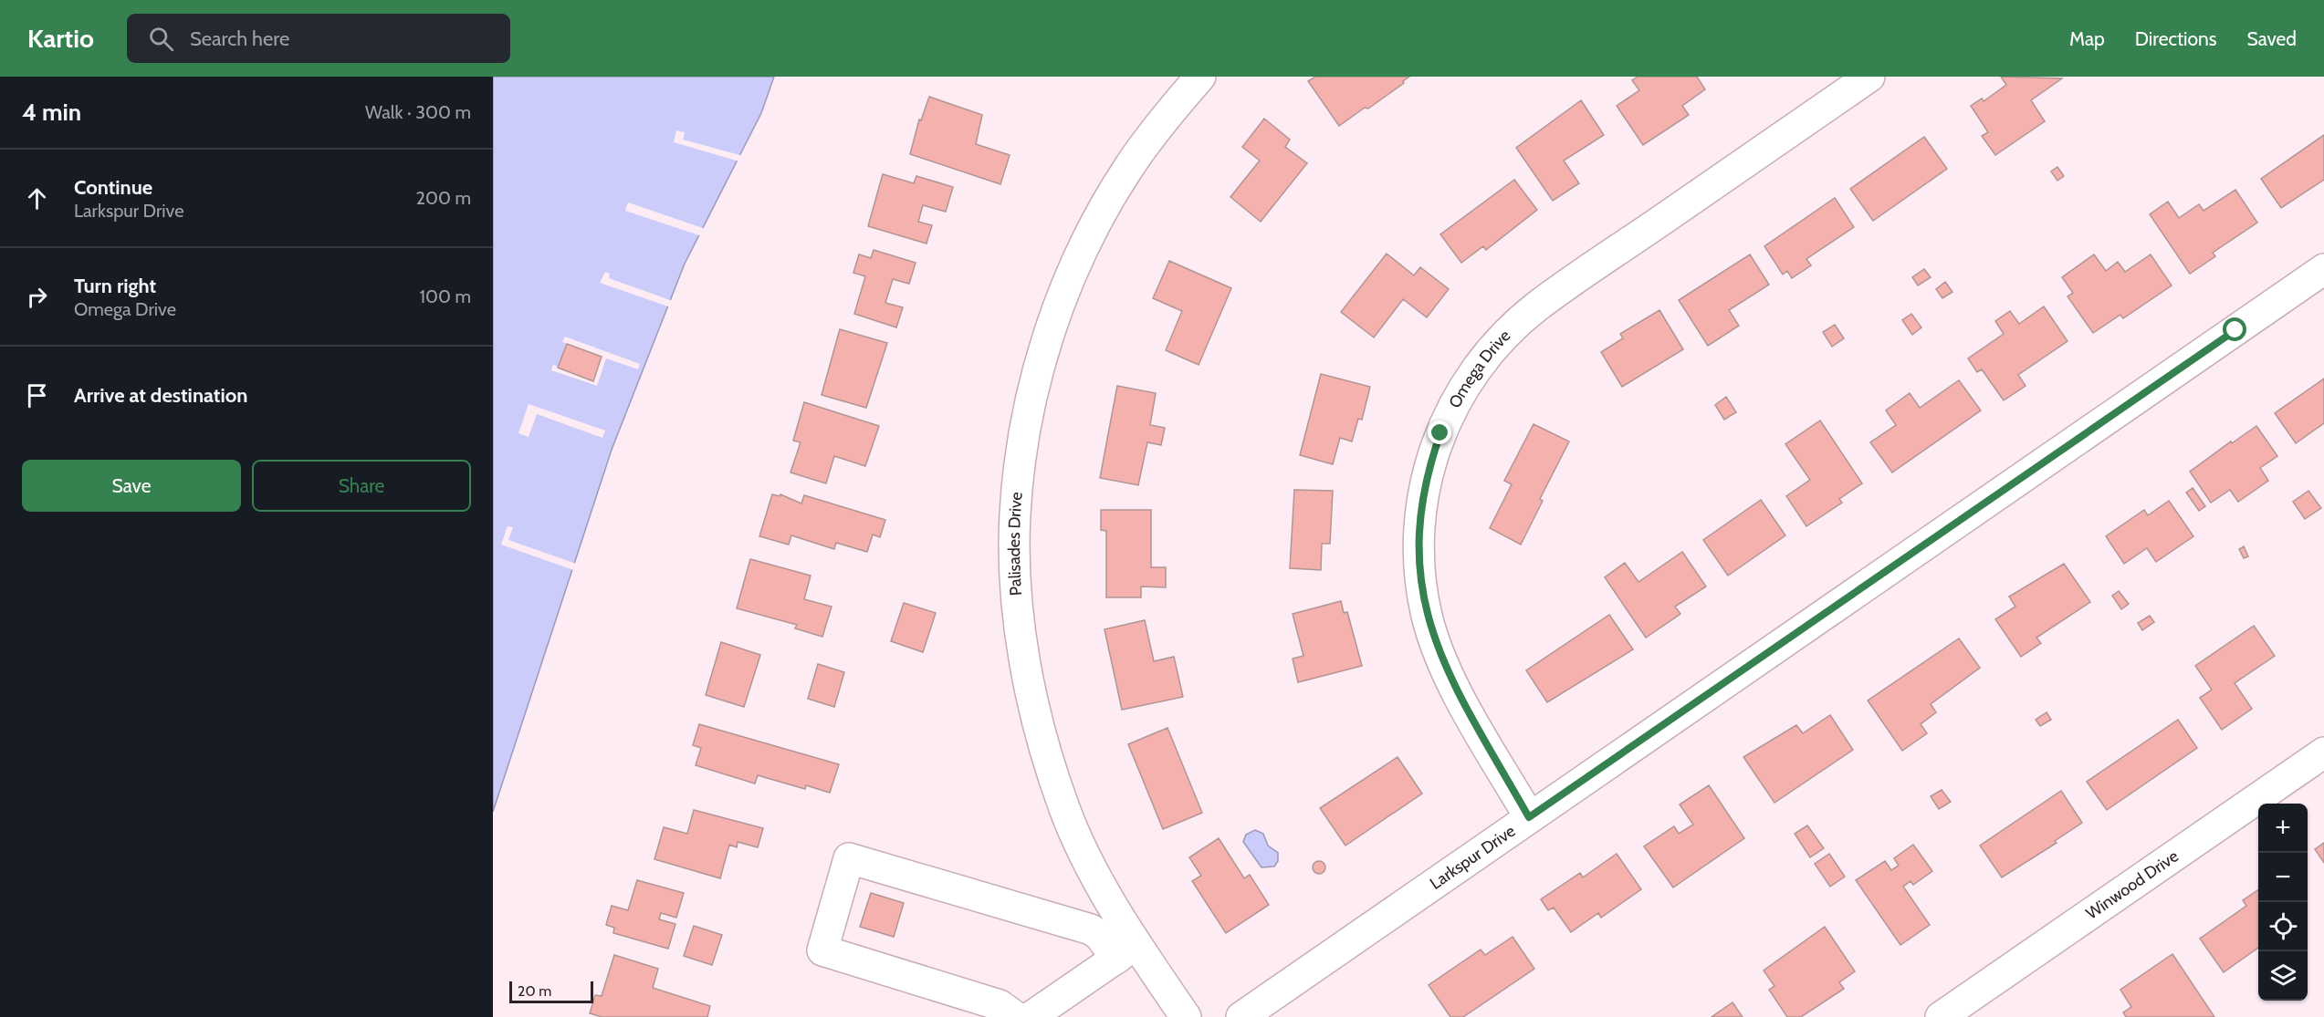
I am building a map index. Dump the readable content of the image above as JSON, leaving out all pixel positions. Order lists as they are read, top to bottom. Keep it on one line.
{"streets":{"street":["Omega Drive","Palisades Drive","Larkspur Drive","Winwood Drive"]},"crossings":[["Omega Drive","Larkspur Drive"]],"scale_bar":"20 m","page":{"header":"Kartio","search":"Search here","nav":["Map","Directions","Saved"],"heading":["4 min","Walk · 300 m"],"list":[["Continue","Larkspur Drive","200 m"],["Turn right","Omega Drive","100 m"],"Arrive at destination"],"buttons":["Save","Share"],"map_buttons":["+","−"],"scale":"20 m"}}
